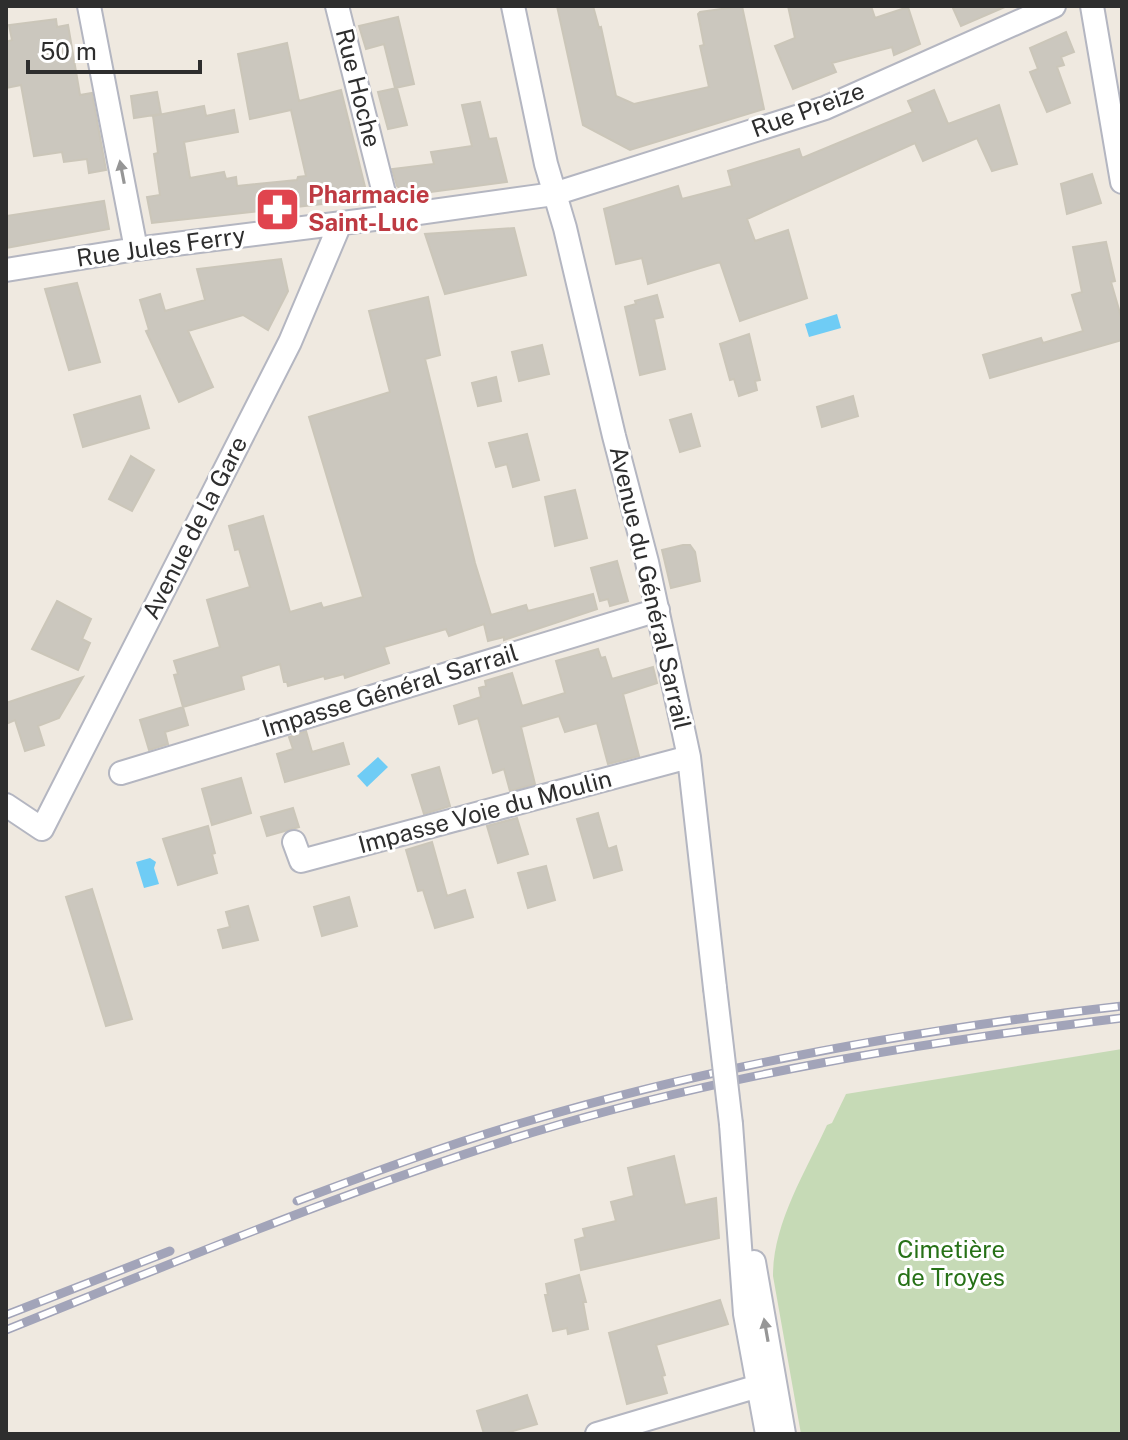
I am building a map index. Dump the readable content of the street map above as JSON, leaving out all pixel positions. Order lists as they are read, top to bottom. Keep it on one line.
{"streets":{"street":["Rue Hoche","Rue Preize","Rue Jules Ferry","Avenue de la Gare","Avenue du Général Sarrail","Impasse Général Sarrail","Impasse Voie du Moulin"]},"crossings":[["Rue Hoche","Rue Jules Ferry"],["Rue Preize","Rue Jules Ferry"],["Rue Preize","Avenue du Général Sarrail"],["Rue Jules Ferry","Avenue de la Gare"],["Rue Jules Ferry","Avenue du Général Sarrail"],["Avenue du Général Sarrail","Impasse Général Sarrail"],["Avenue du Général Sarrail","Impasse Voie du Moulin"]],"parks":["Cimetière de Troyes"],"places":{"pharmacy":["Pharmacie Saint-Luc"]},"scale_bar":"50 m"}
